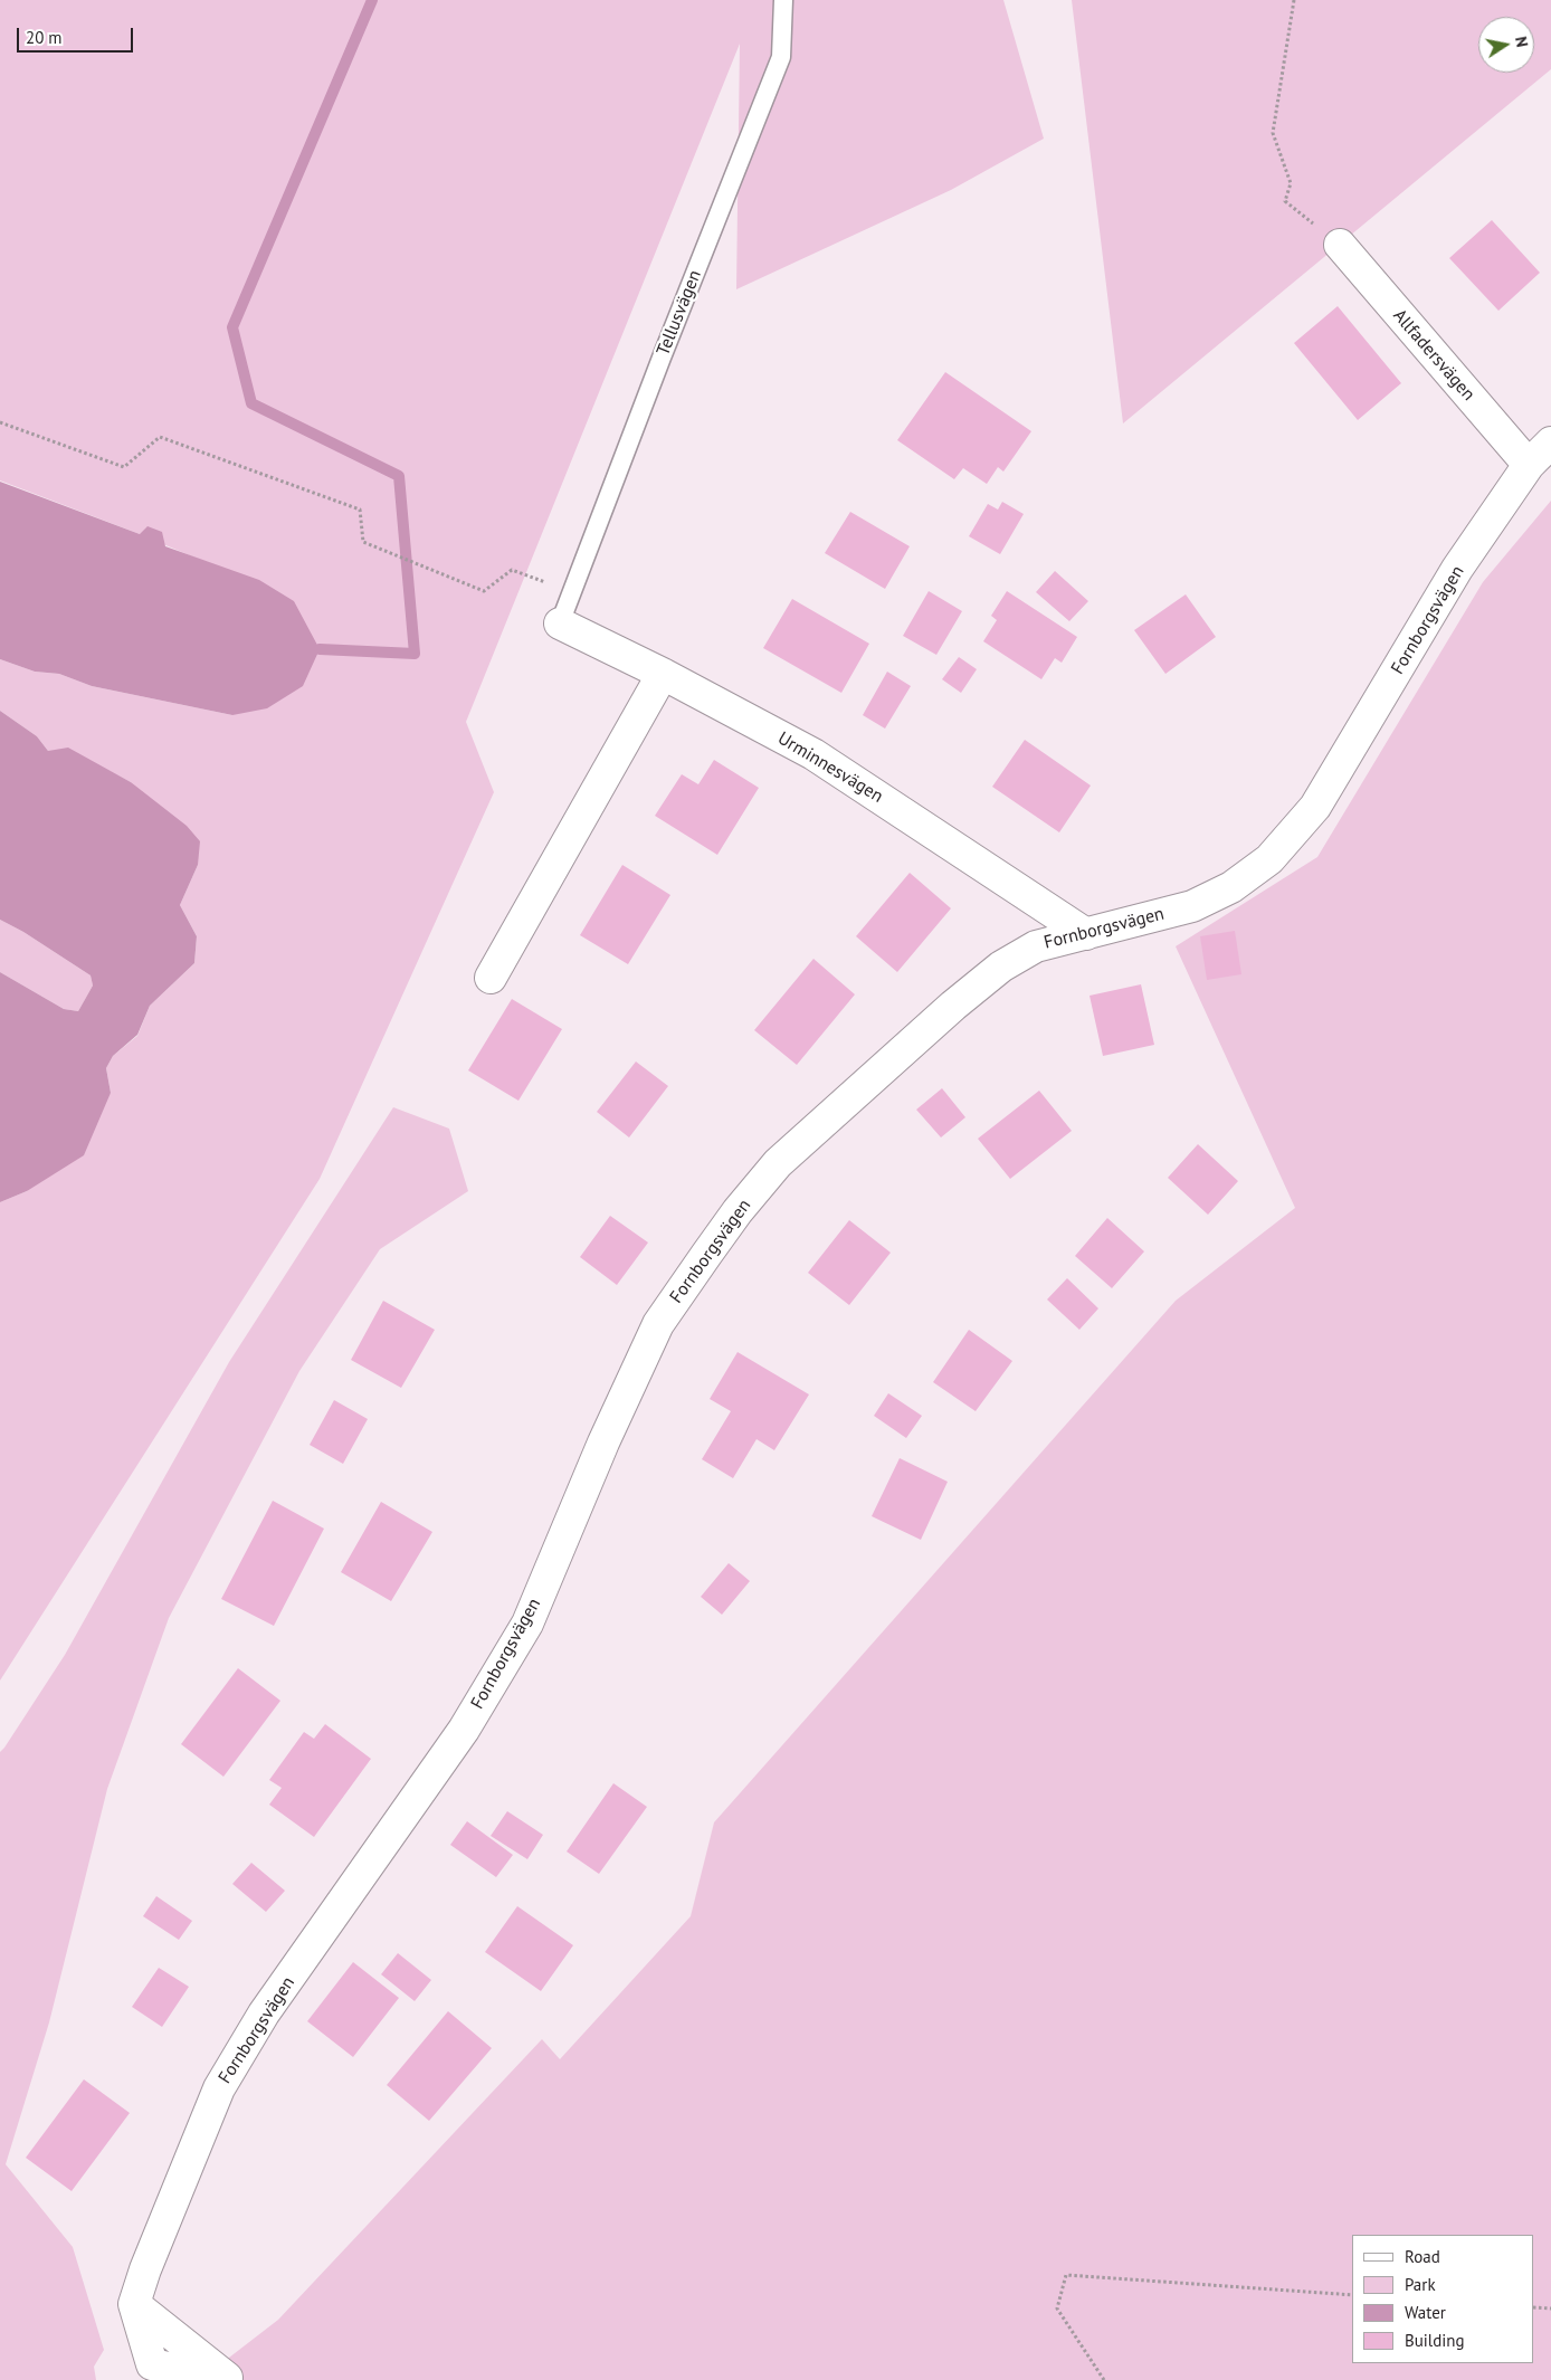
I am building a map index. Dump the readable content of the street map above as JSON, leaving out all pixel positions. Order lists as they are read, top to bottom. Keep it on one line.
{"streets":{"street":["Allfadersvägen","Fornborgsvägen","Urminnesvägen"],"lane":["Tellusvägen"]},"crossings":[["Tellusvägen","Urminnesvägen"],["Allfadersvägen","Fornborgsvägen"],["Fornborgsvägen","Urminnesvägen"]],"legend":["Road","Park","Water","Building"],"scale_bar":"20 m","north":"right"}
